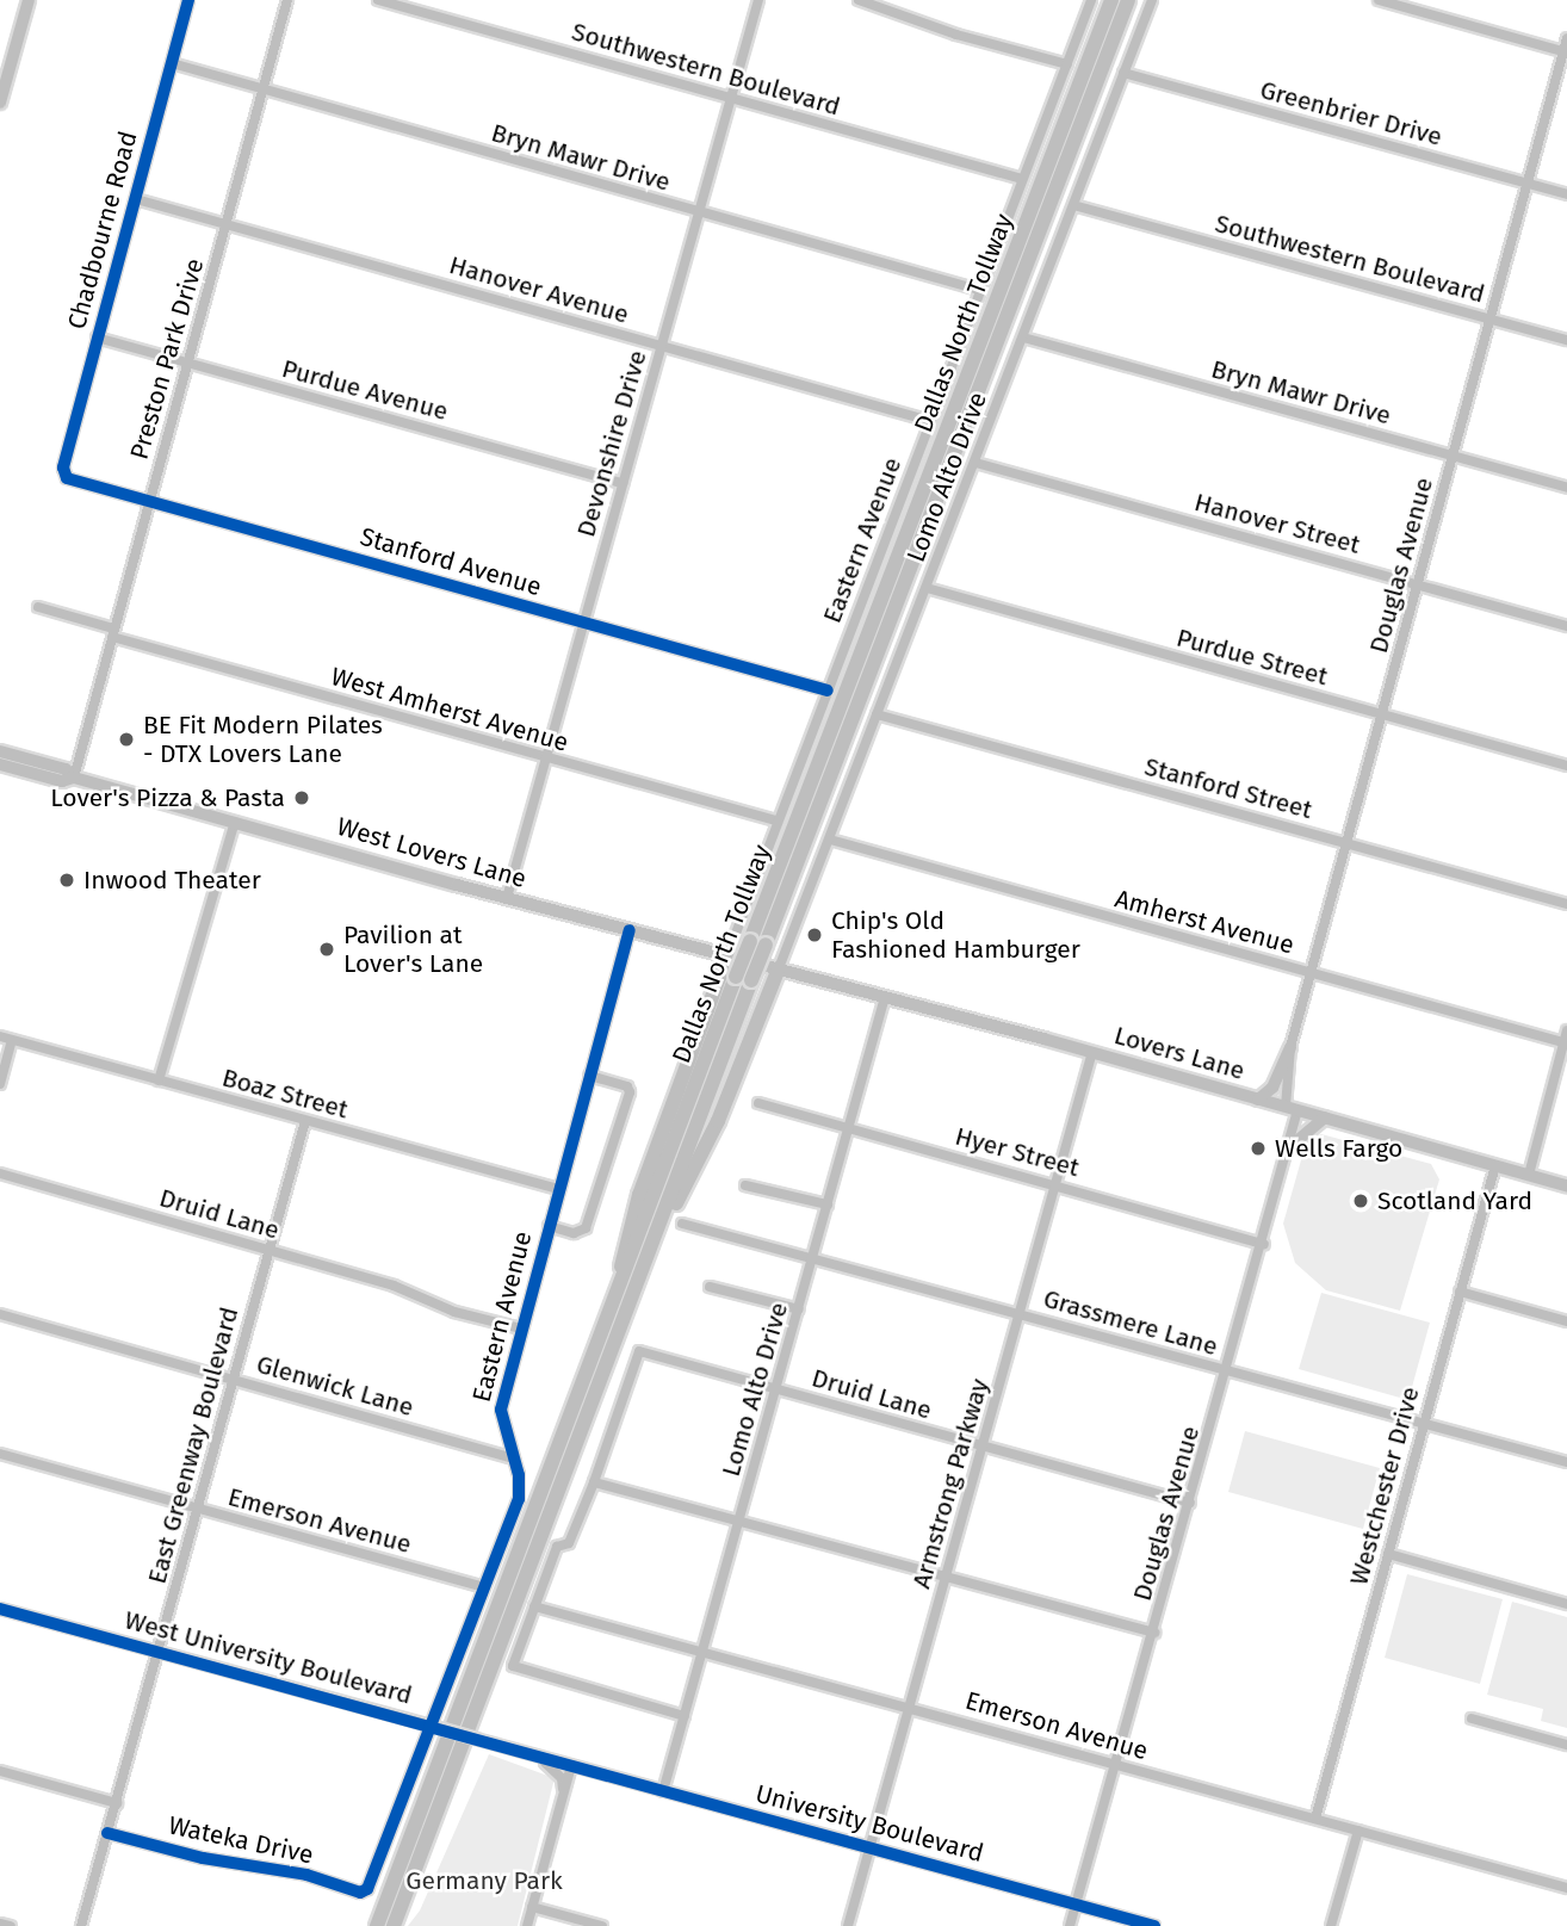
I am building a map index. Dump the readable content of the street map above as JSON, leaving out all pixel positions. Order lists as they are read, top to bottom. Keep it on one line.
{"streets":{"highway":["Dallas North Tollway"],"main road":["West Lovers Lane","Lovers Lane"],"street":["Southwestern Boulevard","Greenbrier Drive","Bryn Mawr Drive","Chadbourne Road","Hanover Avenue","Preston Park Drive","Purdue Avenue","Devonshire Drive","Lomo Alto Drive","Hanover Street","Eastern Avenue","Stanford Avenue","Douglas Avenue","Purdue Street","West Amherst Avenue","Stanford Street","Amherst Avenue","Boaz Street","Hyer Street","Druid Lane","Grassmere Lane","Glenwick Lane","East Greenway Boulevard","Armstrong Parkway","Westchester Drive","Emerson Avenue","West University Boulevard","University Boulevard","Wateka Drive"]},"crossings":[["Southwestern Boulevard","Devonshire Drive"],["Southwestern Boulevard","Lomo Alto Drive"],["Southwestern Boulevard","Eastern Avenue"],["Southwestern Boulevard","Douglas Avenue"],["Greenbrier Drive","Lomo Alto Drive"],["Greenbrier Drive","Douglas Avenue"],["Bryn Mawr Drive","Chadbourne Road"],["Bryn Mawr Drive","Preston Park Drive"],["Bryn Mawr Drive","Devonshire Drive"],["Bryn Mawr Drive","Lomo Alto Drive"],["Bryn Mawr Drive","Eastern Avenue"],["Bryn Mawr Drive","Douglas Avenue"],["Chadbourne Road","Hanover Avenue"],["Chadbourne Road","Purdue Avenue"],["Chadbourne Road","Stanford Avenue"],["Hanover Avenue","Preston Park Drive"],["Hanover Avenue","Devonshire Drive"],["Hanover Avenue","Eastern Avenue"],["Preston Park Drive","Purdue Avenue"],["Preston Park Drive","Stanford Avenue"],["Preston Park Drive","West Amherst Avenue"],["Preston Park Drive","West Lovers Lane"],["Purdue Avenue","Devonshire Drive"],["Devonshire Drive","Stanford Avenue"],["Devonshire Drive","West Amherst Avenue"],["Devonshire Drive","West Lovers Lane"],["Lomo Alto Drive","Hanover Street"],["Lomo Alto Drive","Purdue Street"],["Lomo Alto Drive","Stanford Street"],["Lomo Alto Drive","West Lovers Lane"],["Lomo Alto Drive","Amherst Avenue"],["Lomo Alto Drive","Lovers Lane"],["Lomo Alto Drive","Hyer Street"],["Lomo Alto Drive","Druid Lane"],["Lomo Alto Drive","Grassmere Lane"],["Lomo Alto Drive","Emerson Avenue"],["Lomo Alto Drive","University Boulevard"],["Hanover Street","Douglas Avenue"],["Eastern Avenue","Stanford Avenue"],["Eastern Avenue","West Amherst Avenue"],["Eastern Avenue","West Lovers Lane"],["Eastern Avenue","Boaz Street"],["Eastern Avenue","Druid Lane"],["Eastern Avenue","Glenwick Lane"],["Eastern Avenue","Emerson Avenue"],["Eastern Avenue","West University Boulevard"],["Eastern Avenue","Wateka Drive"],["Douglas Avenue","Purdue Street"],["Douglas Avenue","Stanford Street"],["Douglas Avenue","Amherst Avenue"],["Douglas Avenue","Lovers Lane"],["Douglas Avenue","Hyer Street"],["Douglas Avenue","Druid Lane"],["Douglas Avenue","Grassmere Lane"],["Douglas Avenue","Emerson Avenue"],["Douglas Avenue","University Boulevard"],["West Lovers Lane","Lovers Lane"],["Lovers Lane","Armstrong Parkway"],["Lovers Lane","Westchester Drive"],["Boaz Street","East Greenway Boulevard"],["Hyer Street","Armstrong Parkway"],["Druid Lane","East Greenway Boulevard"],["Druid Lane","Armstrong Parkway"],["Grassmere Lane","Armstrong Parkway"],["Grassmere Lane","Westchester Drive"],["Glenwick Lane","East Greenway Boulevard"],["East Greenway Boulevard","Emerson Avenue"],["East Greenway Boulevard","West University Boulevard"],["East Greenway Boulevard","Wateka Drive"],["Armstrong Parkway","Emerson Avenue"],["Armstrong Parkway","University Boulevard"],["Westchester Drive","Emerson Avenue"],["West University Boulevard","University Boulevard"]],"parks":["Germany Park"],"places":["BE Fit Modern Pilates - DTX Lovers Lane","Lover's Pizza & Pasta","Inwood Theater","Chip's Old Fashioned Hamburger","Pavilion at Lover's Lane","Wells Fargo","Scotland Yard"]}
